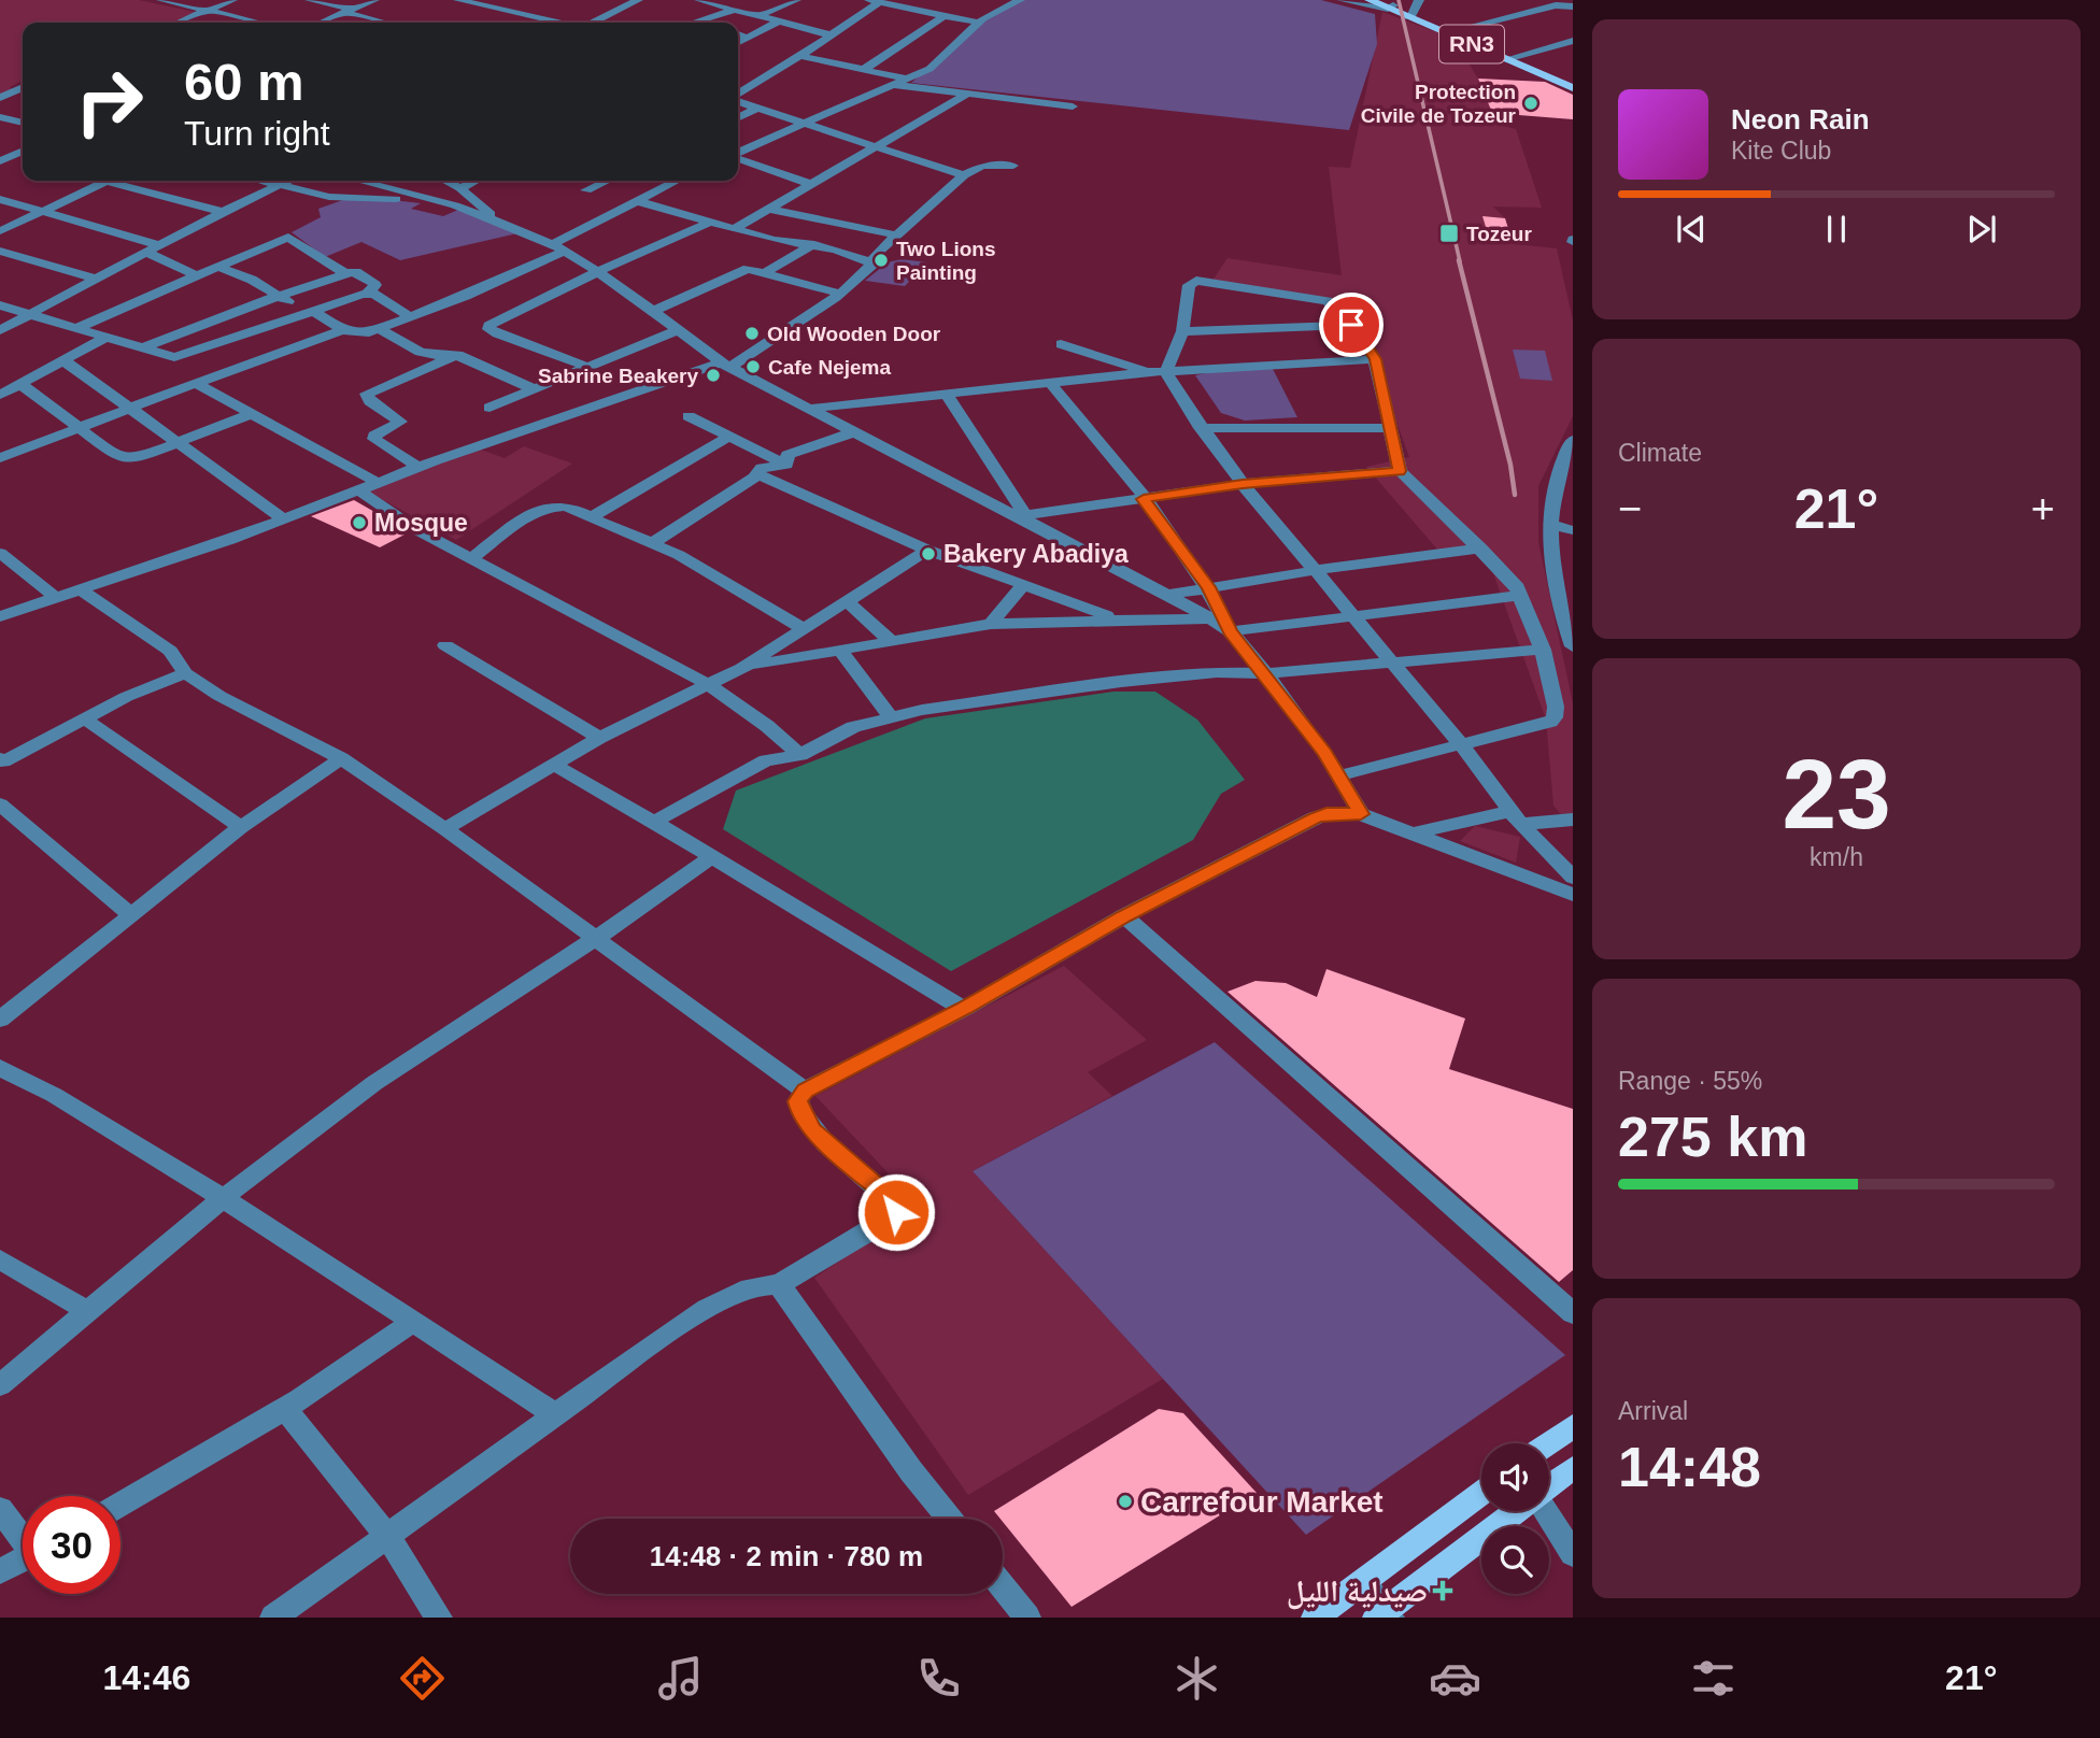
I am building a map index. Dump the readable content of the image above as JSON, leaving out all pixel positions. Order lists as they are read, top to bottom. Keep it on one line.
{"streets":{"main road":["RN3"]},"places":{"other":["Protection Civile de Tozeur","Two Lions Painting","Old Wooden Door","Cafe Nejema","Sabrine Beakery","Mosque","Bakery Abadiya","Carrefour Market"],"transit":["Tozeur"],"health":["صيدلية الليل"]},"page":{"turn":["60 m","Turn right"],"song":["Neon Rain","Kite Club"],"tile":["Climate",["23","km/h"],["Range · 55%","275 km"],["Arrival","14:48"]],"heat":["−","21°","+"],"limit":"30","trip":"14:48 · 2 min · 780 m","tabs":["14:46","21°"]}}
